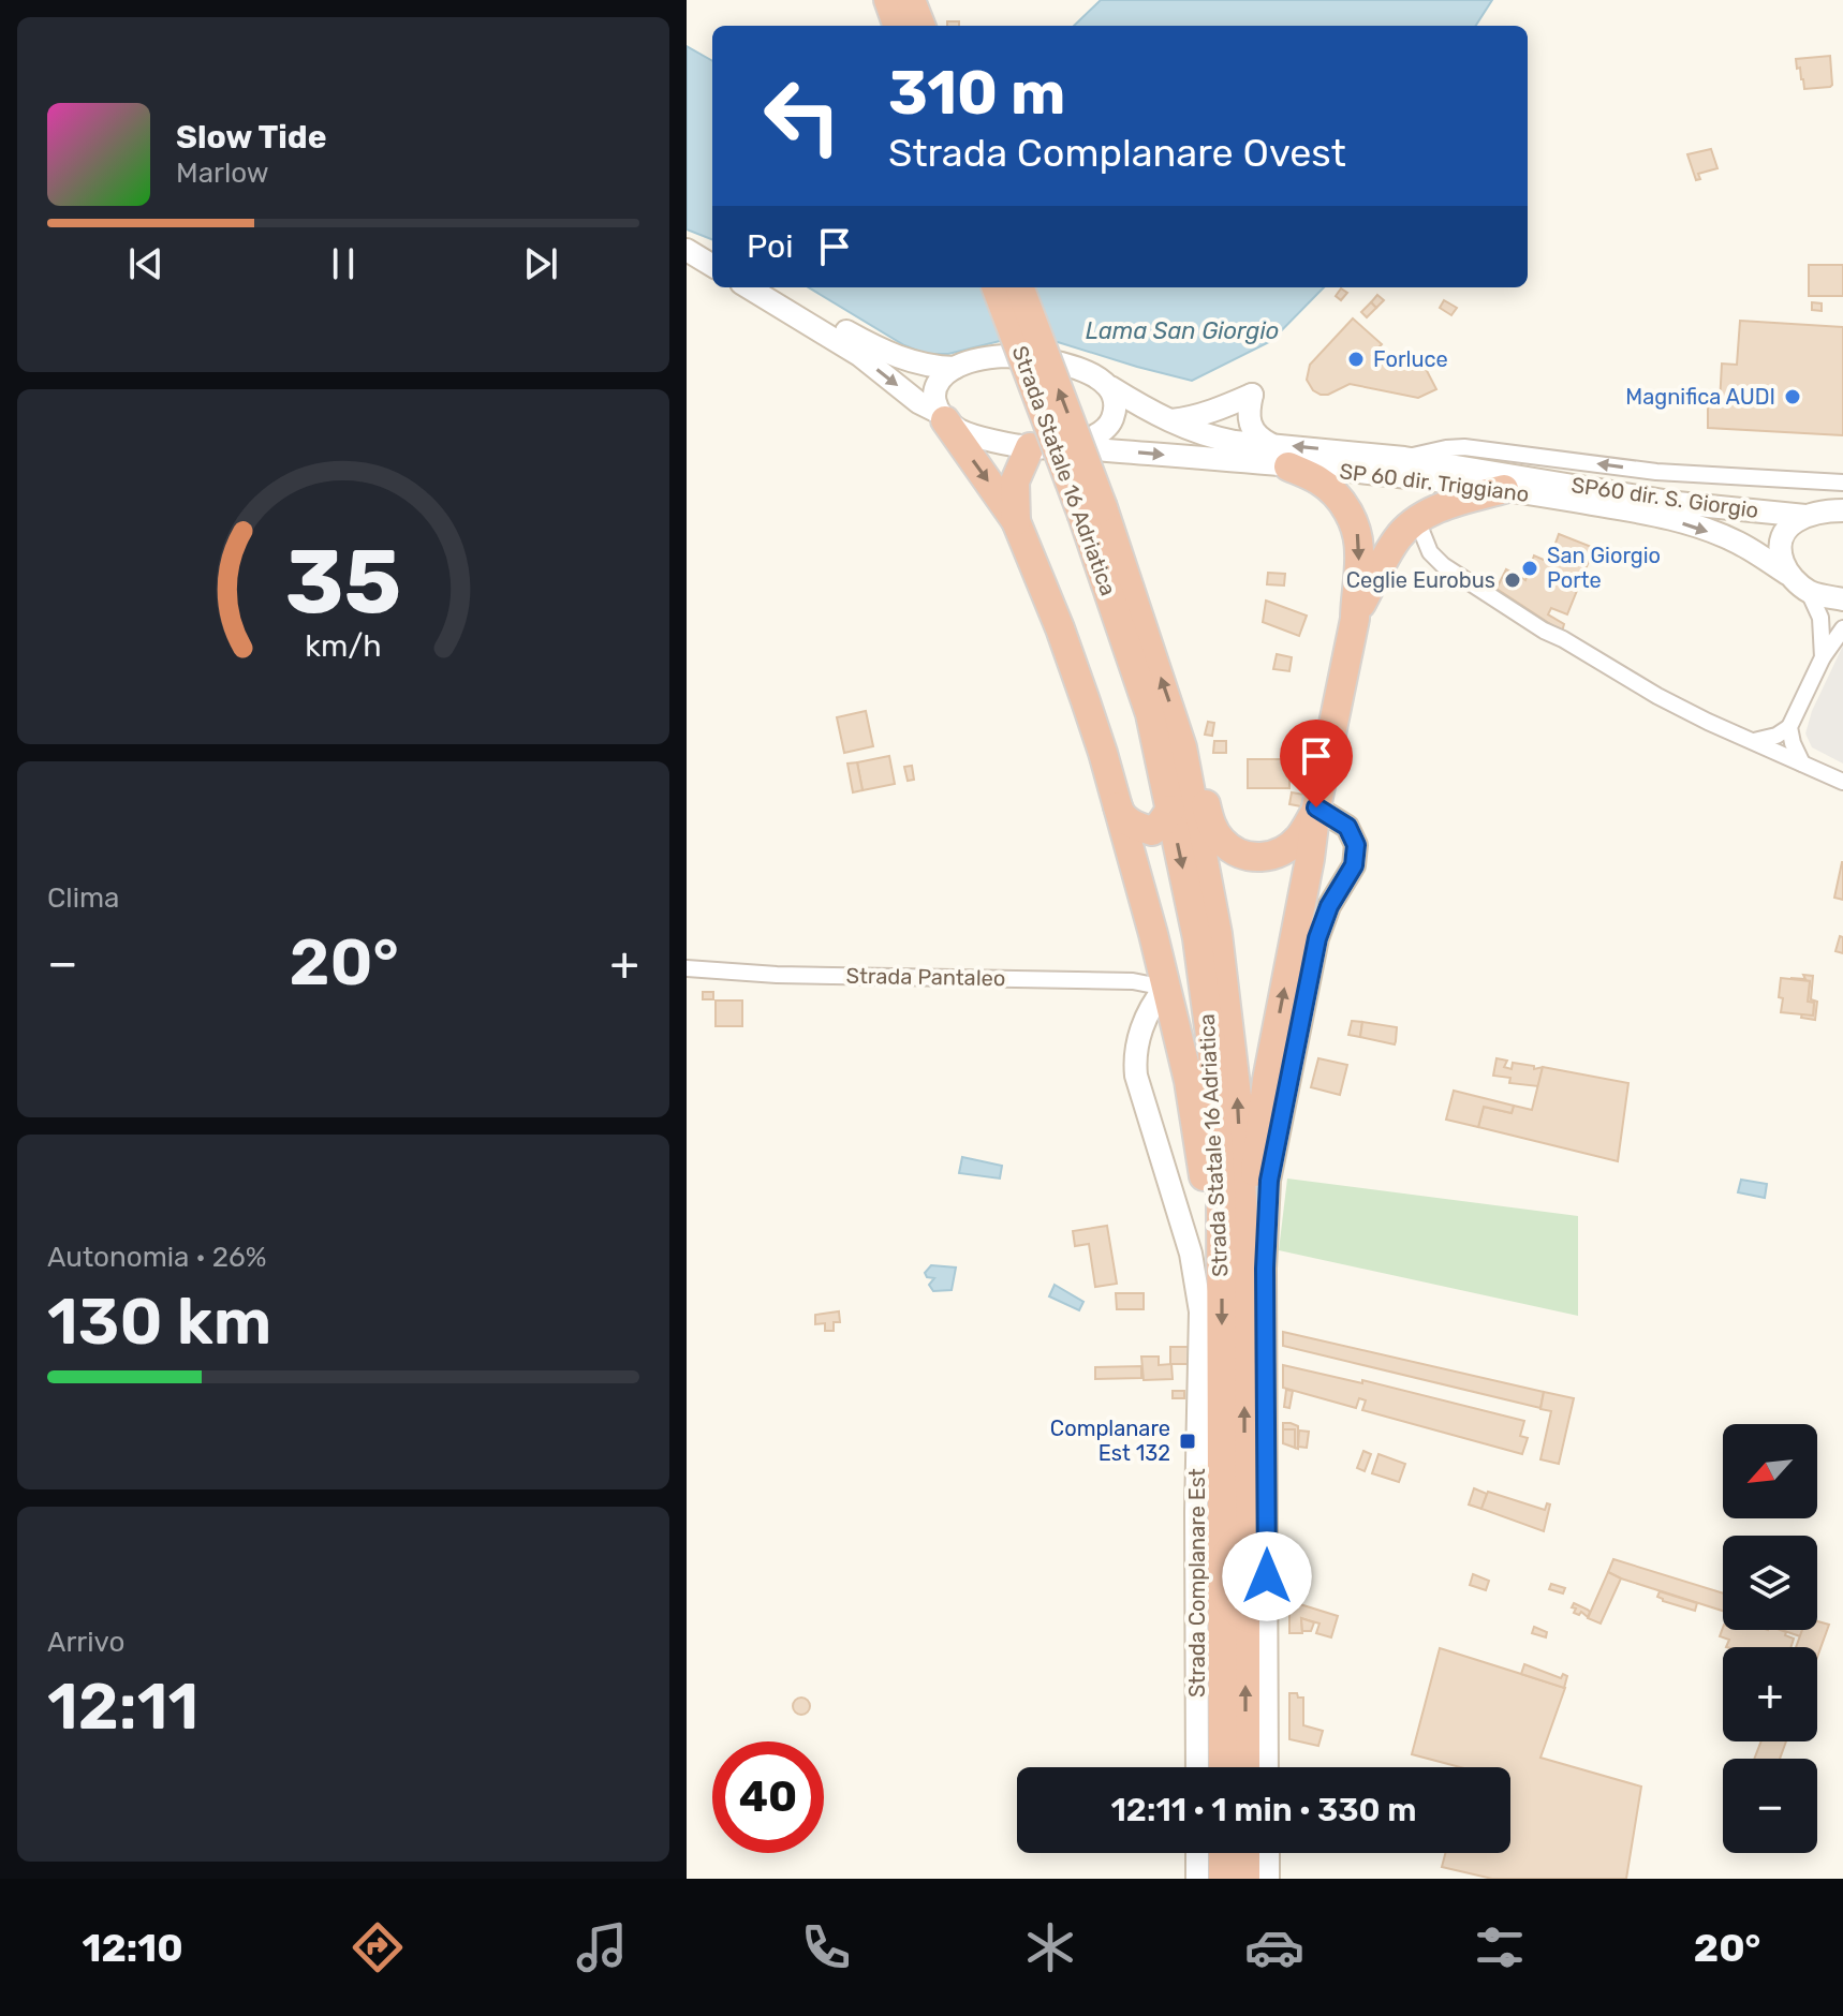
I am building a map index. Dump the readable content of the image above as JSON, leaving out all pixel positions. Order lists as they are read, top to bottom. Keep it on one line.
{"streets":{"highway":["Strada Statale 16 Adriatica"],"main road":["SP 60 dir. Triggiano","SP60 dir. S. Giorgio","Strada Complanare Est"],"street":["Strada Pantaleo"]},"crossings":[["Strada Pantaleo","Strada Complanare Est"]],"one_way":["SP 60 dir. Triggiano"],"water":["Lama San Giorgio"],"places":{"other":["Forluce","Magnifica AUDI","San Giorgio Porte","Ceglie Eurobus"],"transit":["Complanare Est 132"]},"north":"bottom left","page":{"turn":["310 m","Strada Complanare Ovest"],"song":["Slow Tide","Marlow"],"then":"Poi","tile":["Clima",["Autonomia · 26%","130 km"],["Arrivo","12:11"]],"heat":["−","20°","+"],"map_buttons":["+","−"],"limit":"40","trip":"12:11 · 1 min · 330 m","tabs":["12:10","20°"],"gauge":["35","km/h"]}}
